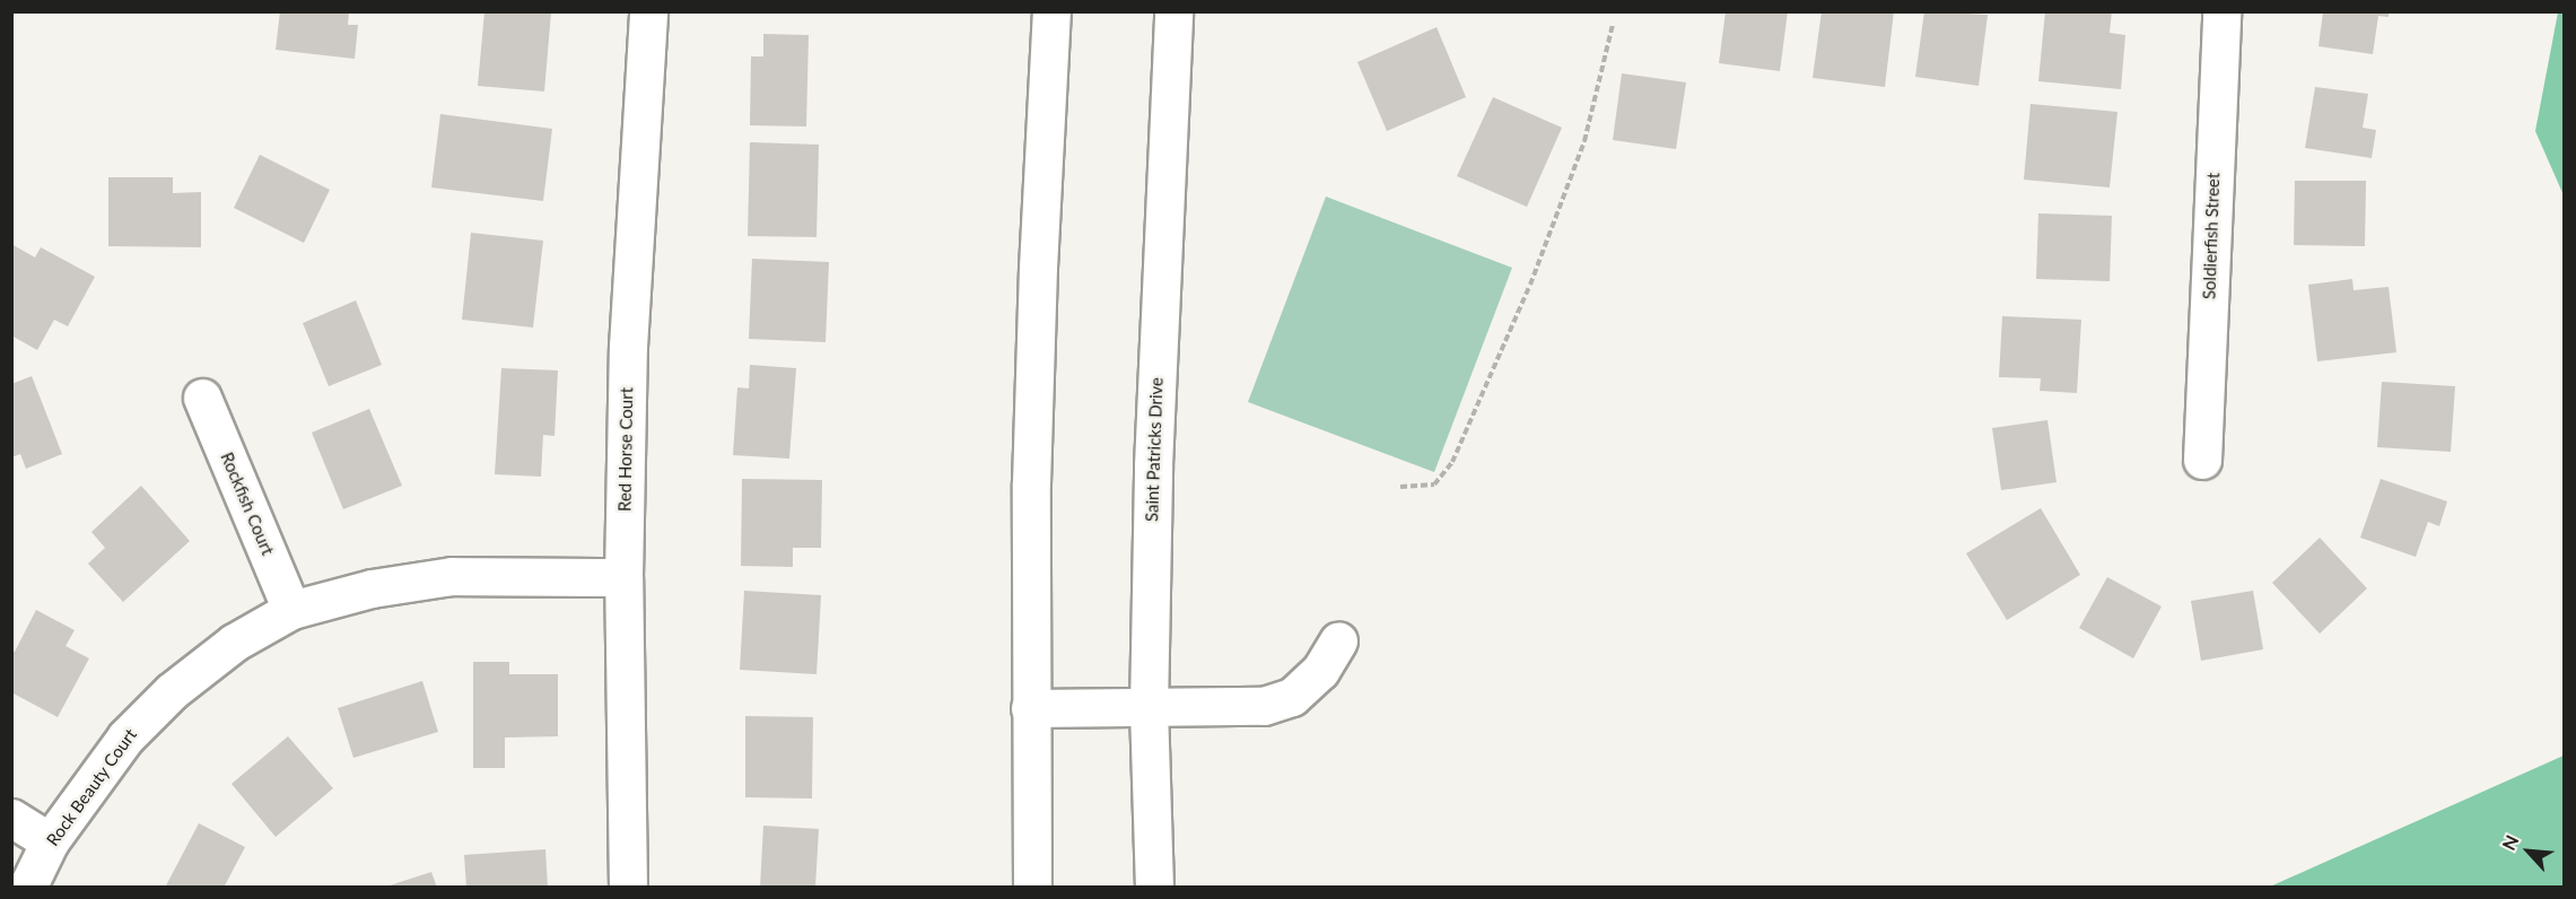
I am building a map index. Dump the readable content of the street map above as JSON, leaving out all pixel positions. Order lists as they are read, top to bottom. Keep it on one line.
{"streets":{"street":["Soldierfish Street","Red Horse Court","Saint Patricks Drive","Rockfish Court","Rock Beauty Court"]},"crossings":[["Red Horse Court","Rock Beauty Court"],["Rockfish Court","Rock Beauty Court"]],"north":"top left"}
